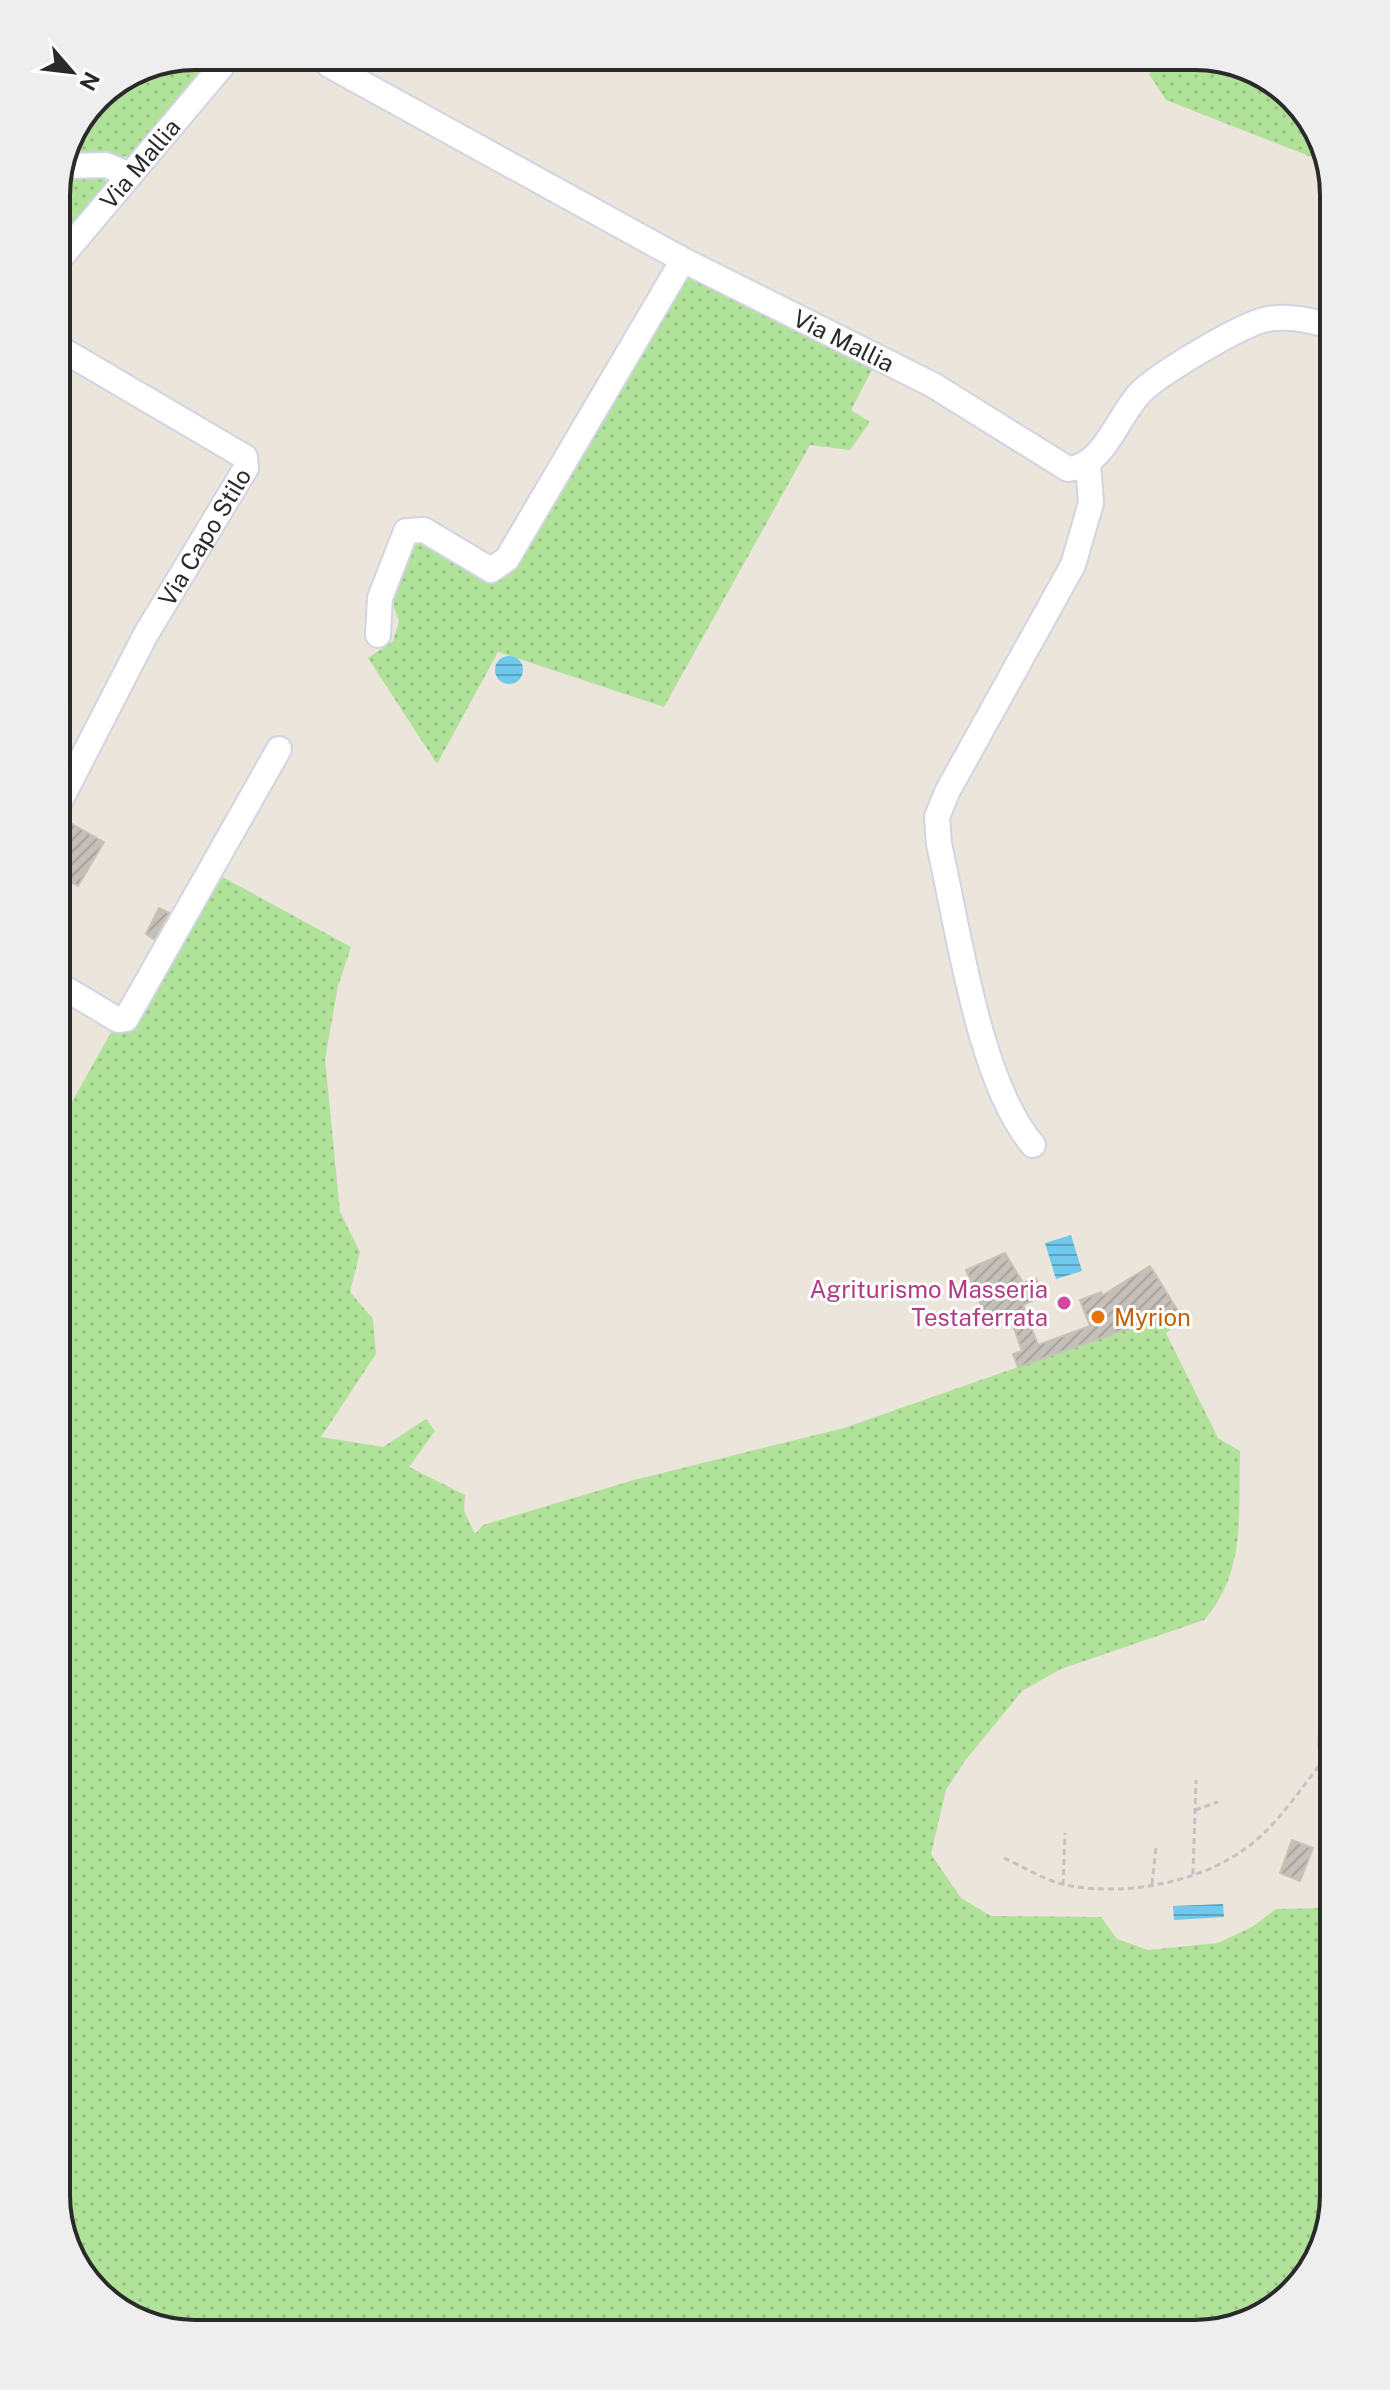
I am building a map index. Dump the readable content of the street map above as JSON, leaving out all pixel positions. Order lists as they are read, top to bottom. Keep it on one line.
{"streets":{"street":["Via Mallia","Via Capo Stilo"]},"places":["Agriturismo Masseria Testaferrata","Myrion"],"north":"bottom right"}
